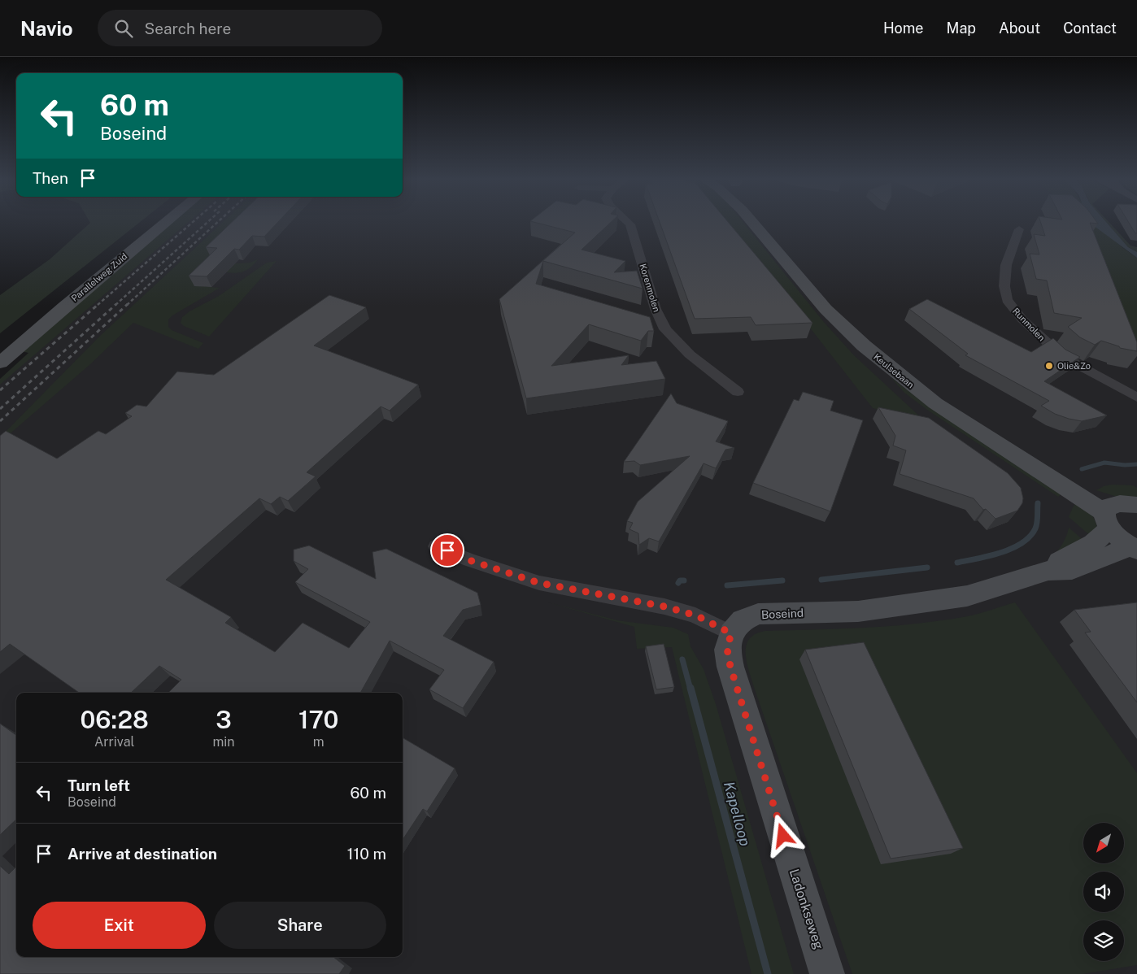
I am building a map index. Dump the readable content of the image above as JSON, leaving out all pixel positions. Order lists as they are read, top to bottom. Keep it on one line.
{"streets":{"street":["Parallelweg Zuid","Korenmolen","Runmolen","Keulsebaan","Boseind","Ladonkseweg"]},"crossings":[["Keulsebaan","Boseind"],["Boseind","Ladonkseweg"]],"water":["Kapelloop"],"places":["Olie&Zo"],"north":"bottom left","page":{"header":"Navio","search":"Search here","nav":["Home","Map","About","Contact"],"turn":["60 m","Boseind"],"then":"Then","eta":["06:28","Arrival","3","min","170","m"],"list":[{"name":"Turn left","note":"Boseind","value":"60 m"},{"name":"Arrive at destination","value":"110 m"}],"buttons":["Exit","Share"]}}
